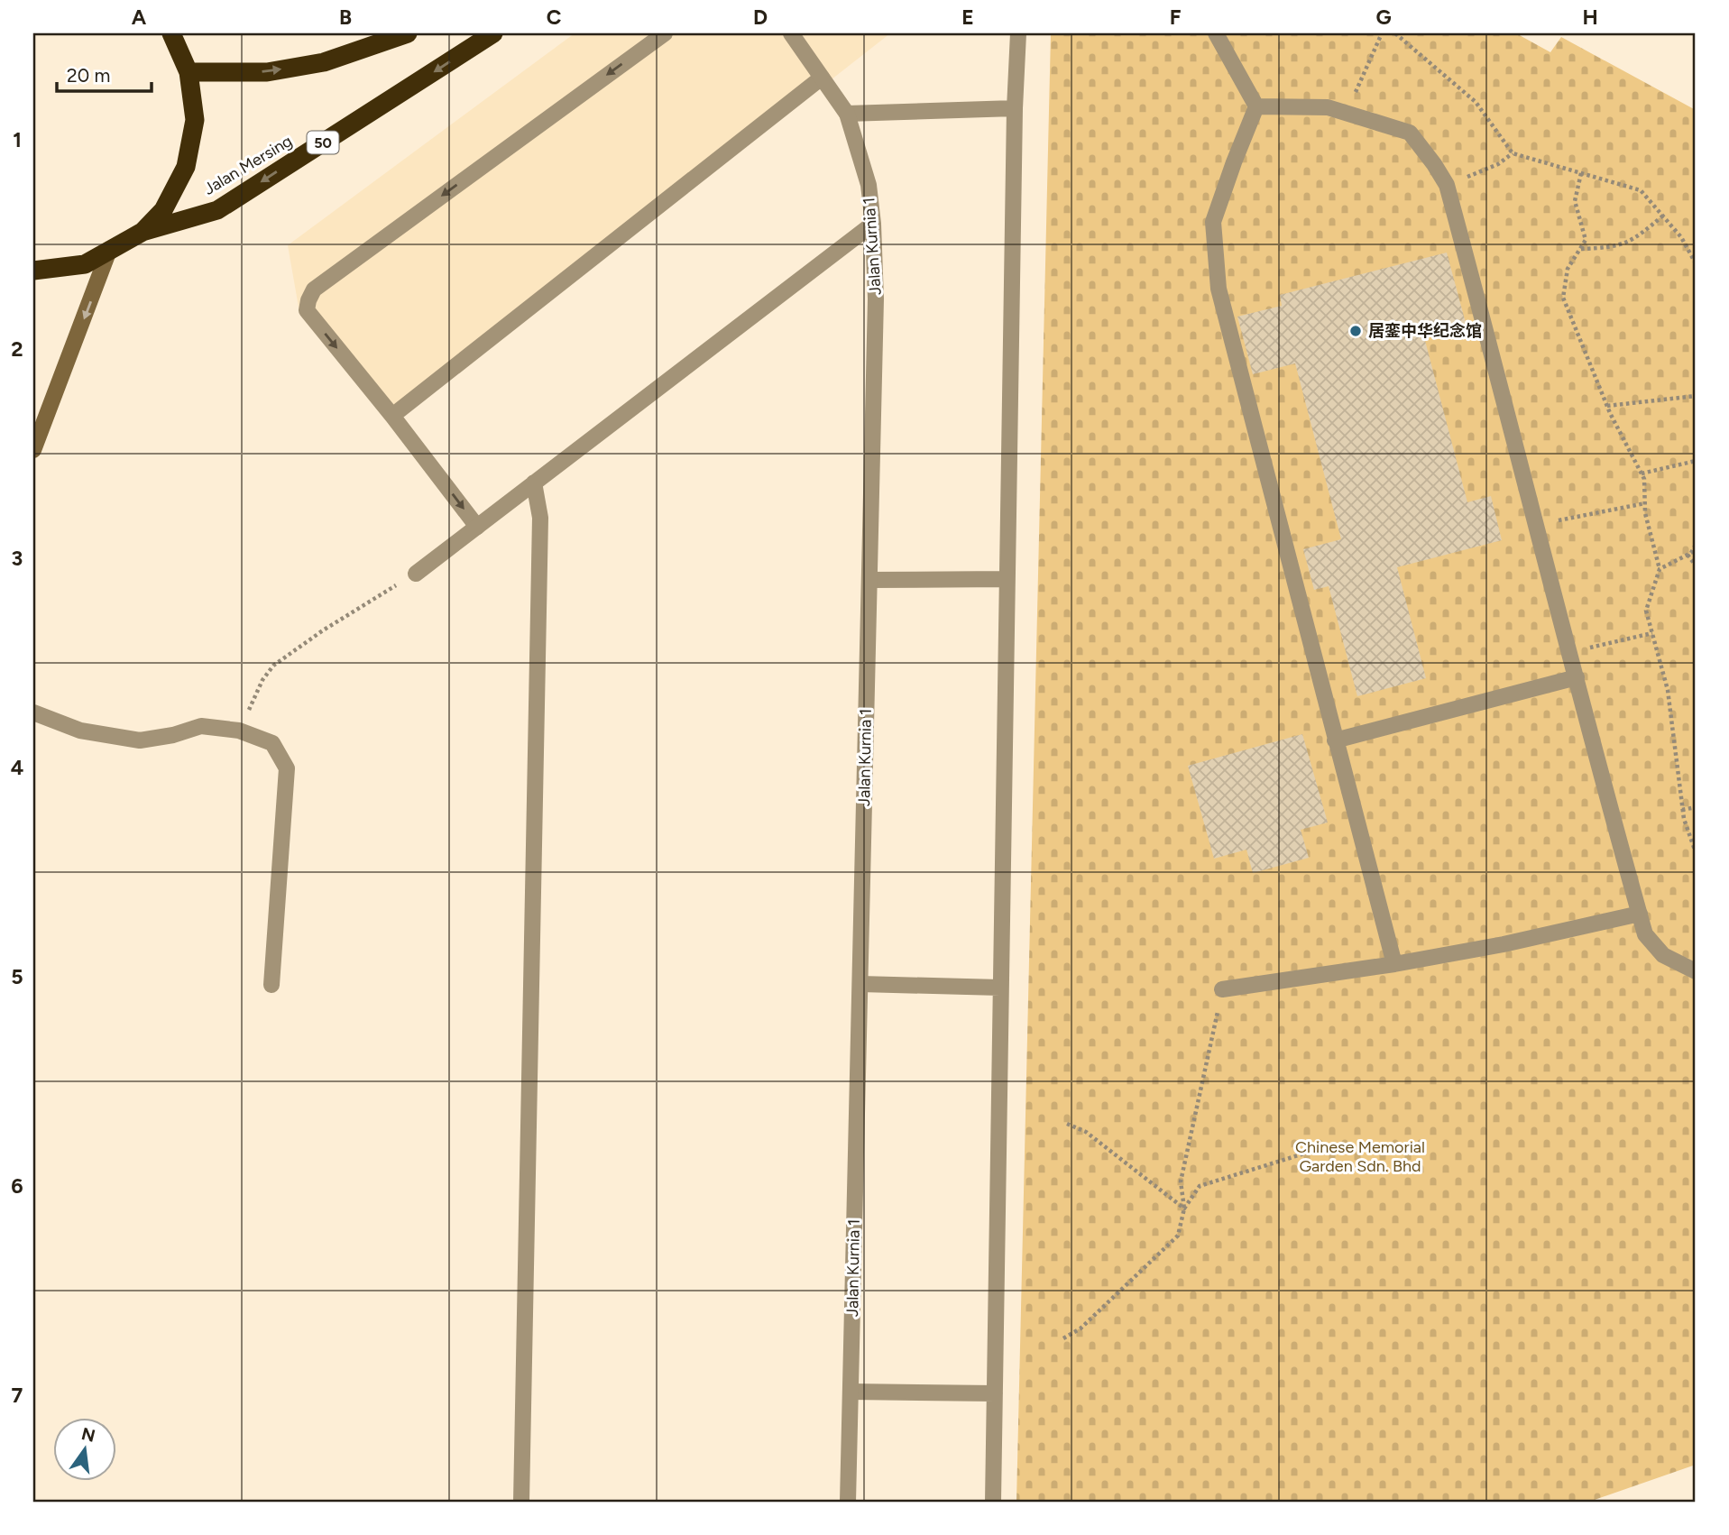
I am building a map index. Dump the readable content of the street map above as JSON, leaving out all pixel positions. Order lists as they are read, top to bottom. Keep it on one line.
{"streets":{"highway":["50","Jalan Mersing"],"street":["Jalan Kurnia 1"]},"crossings":[["50","Jalan Mersing"]],"parks":["Chinese Memorial Garden Sdn. Bhd"],"places":["居銮中华纪念馆"],"scale_bar":"20 m","north":"top","grid":{"columns":["A","B","C","D","E","F","G","H"],"rows":["1","2","3","4","5","6","7"]}}
